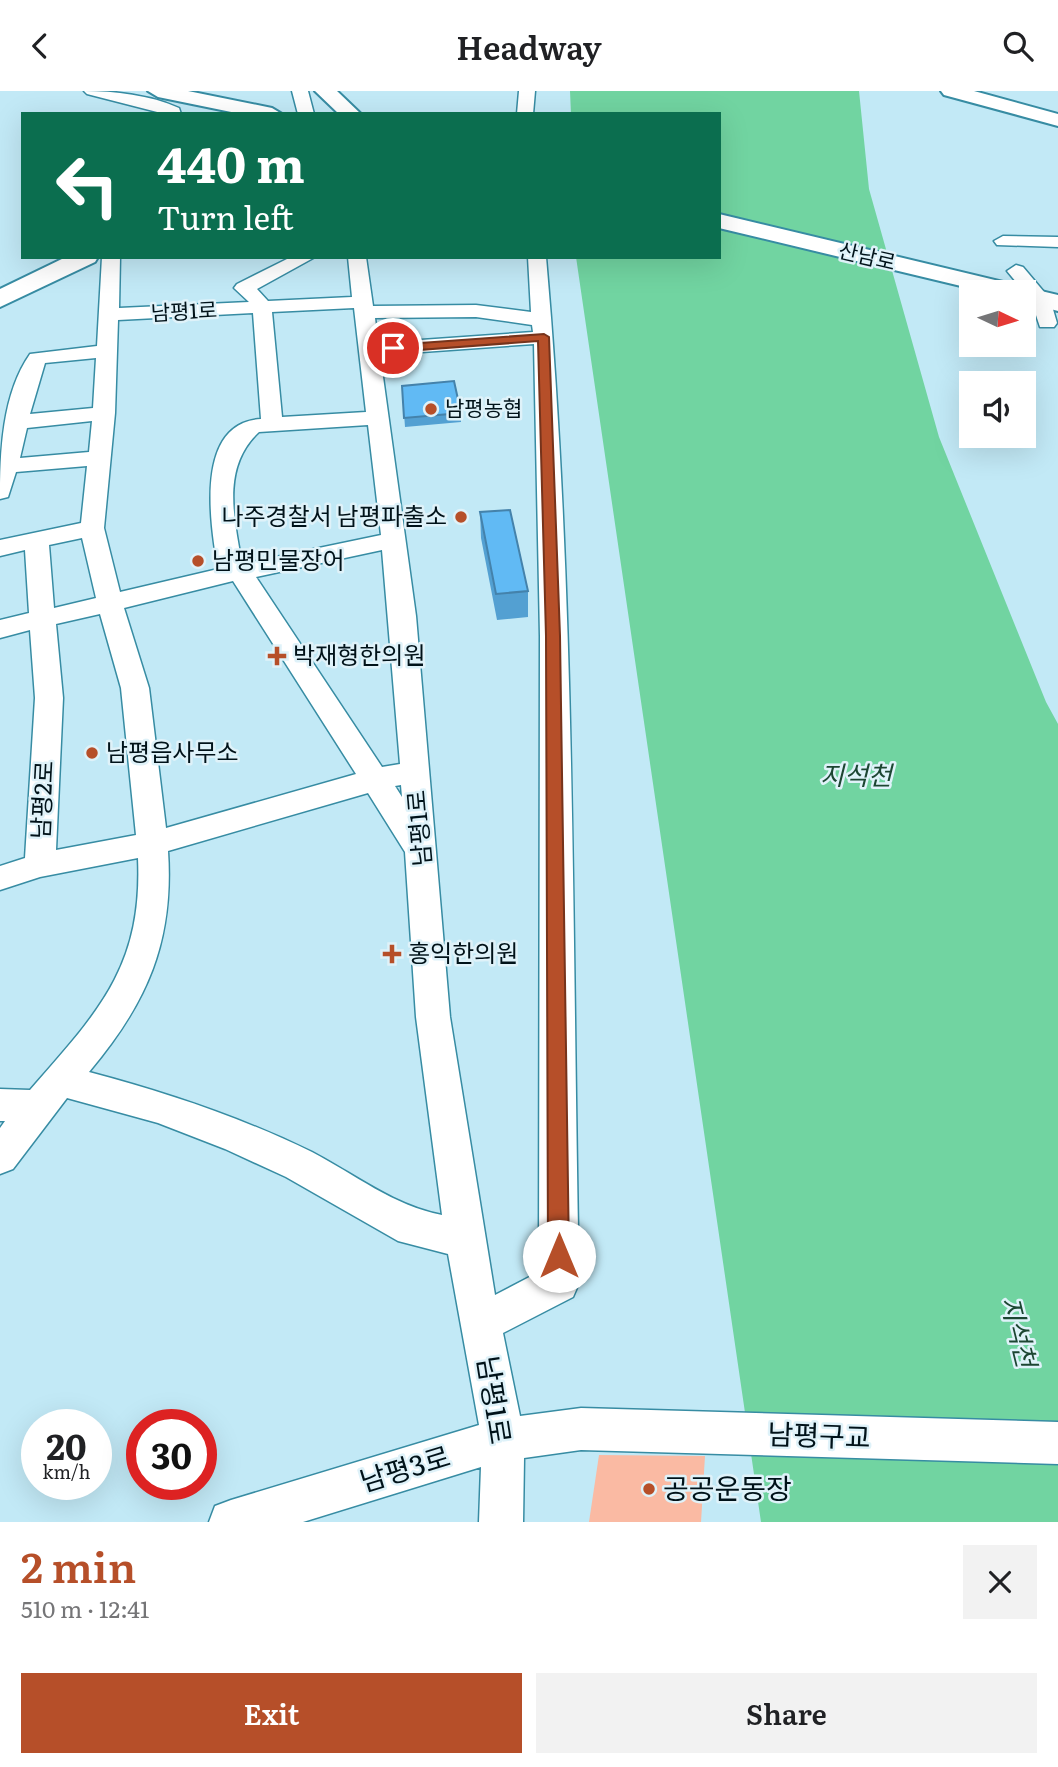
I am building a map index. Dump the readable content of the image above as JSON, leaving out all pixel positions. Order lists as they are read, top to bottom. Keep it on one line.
{"streets":{"main road":["산남로"],"street":["남평1로","남평2로","남평구교","남평3로"]},"crossings":[["남평1로","남평3로"],["남평구교","남평3로"]],"water":["지석천"],"places":{"other":["남평농협","나주경찰서 남평파출소","남평민물장어","남평읍사무소","공공운동장"],"health":["박재형한의원","홍익한의원"]},"north":"right","page":{"header":"Headway","turn":["440 m","Turn left"],"speed":"20 km/h","limit":"30","heading":["2 min","510 m · 12:41"],"buttons":["Exit","Share"]}}
